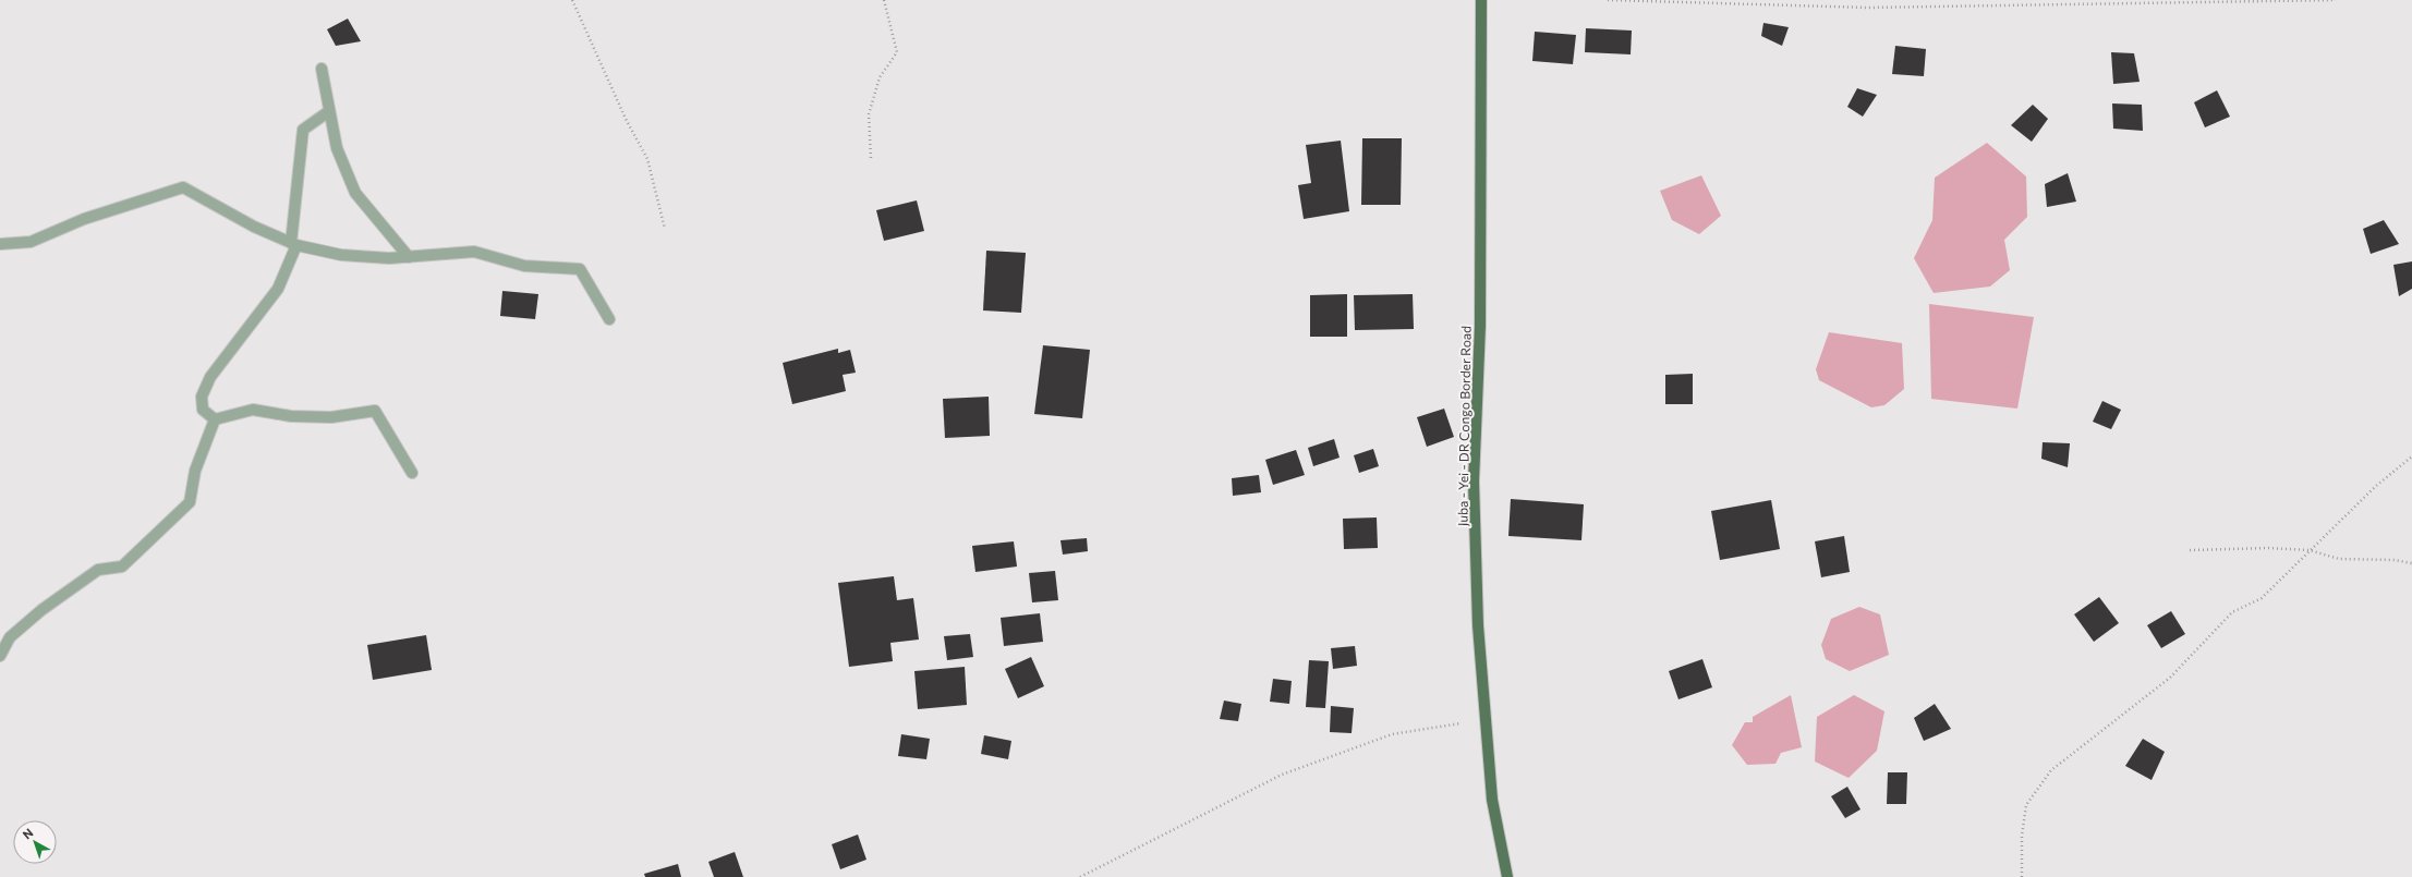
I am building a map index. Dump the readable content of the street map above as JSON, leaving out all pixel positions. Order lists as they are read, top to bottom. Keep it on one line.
{"streets":{"main road":["Juba - Yei - DR Congo Border Road"]},"north":"top left"}
